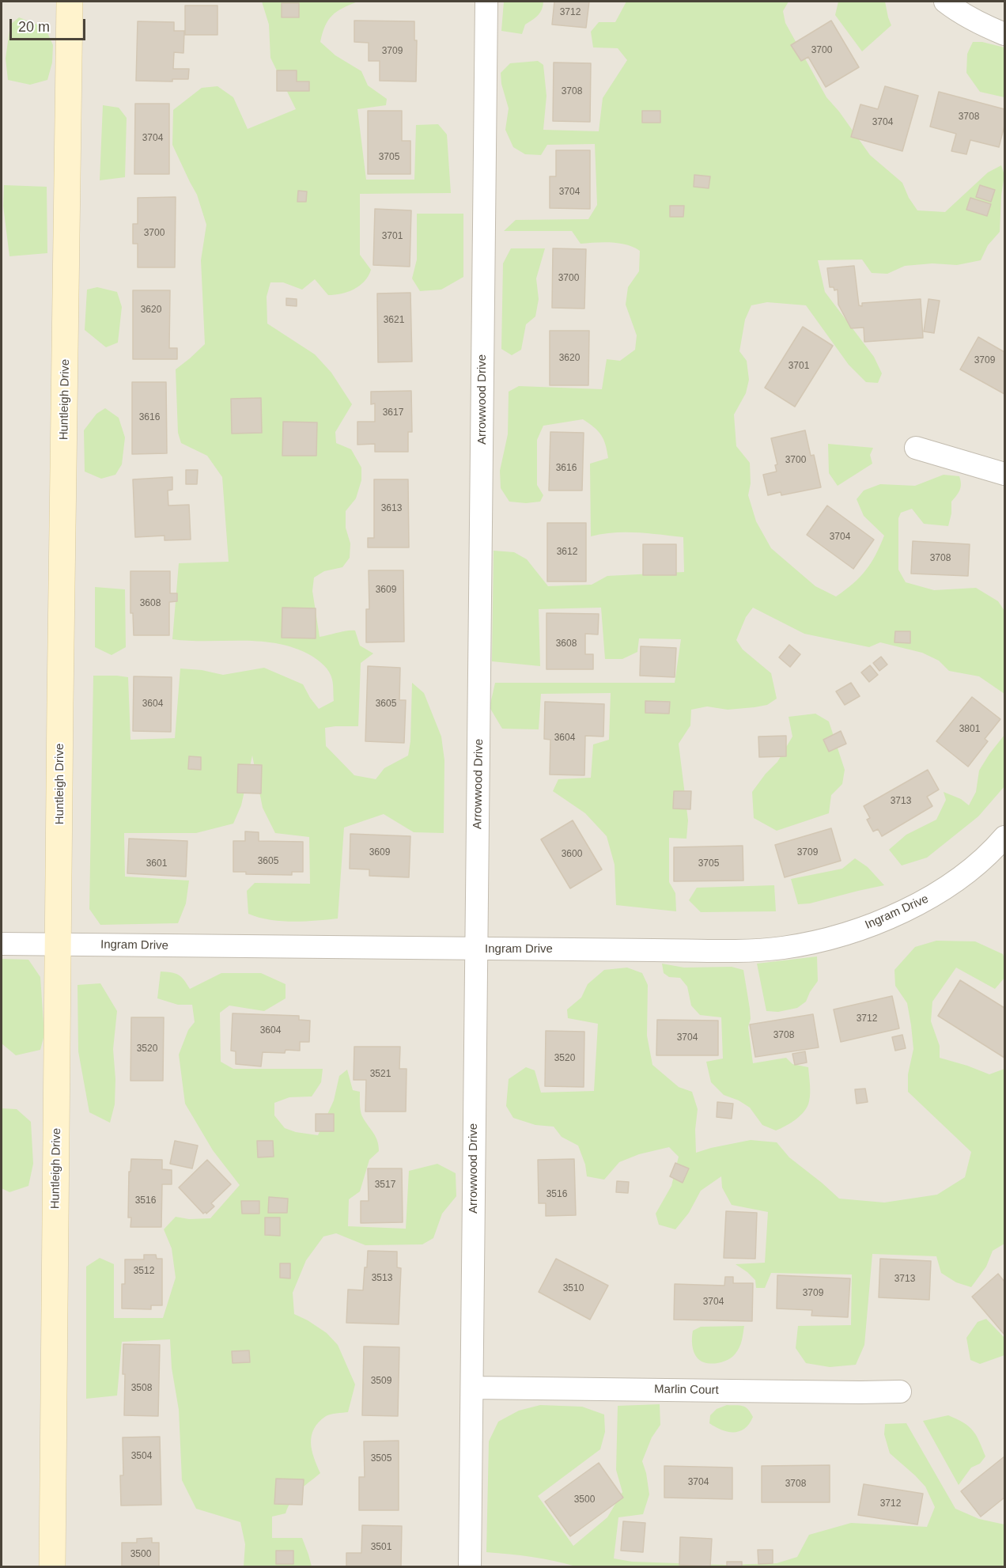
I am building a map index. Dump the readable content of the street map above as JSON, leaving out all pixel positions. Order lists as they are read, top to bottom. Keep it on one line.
{"streets":{"street":["Huntleigh Drive","Arrowwood Drive","Ingram Drive","Marlin Court"]},"crossings":[["Huntleigh Drive","Ingram Drive"],["Arrowwood Drive","Ingram Drive"],["Arrowwood Drive","Marlin Court"]],"house_numbers":["3712","3700","3709","3708","3708","3704","3704","3705","3704","3700","3701","3700","3620","3621","3620","3709","3701","3617","3616","3700","3616","3613","3704","3612","3708","3609","3608","3608","3604","3605","3801","3604","3713","3609","3709","3600","3605","3601","3705","3712","3604","3708","3704","3520","3520","3521","3517","3516","3516","3512","3513","3713","3510","3709","3704","3509","3508","3504","3505","3704","3708","3500","3712","3501","3500"],"scale_bar":"20 m"}
